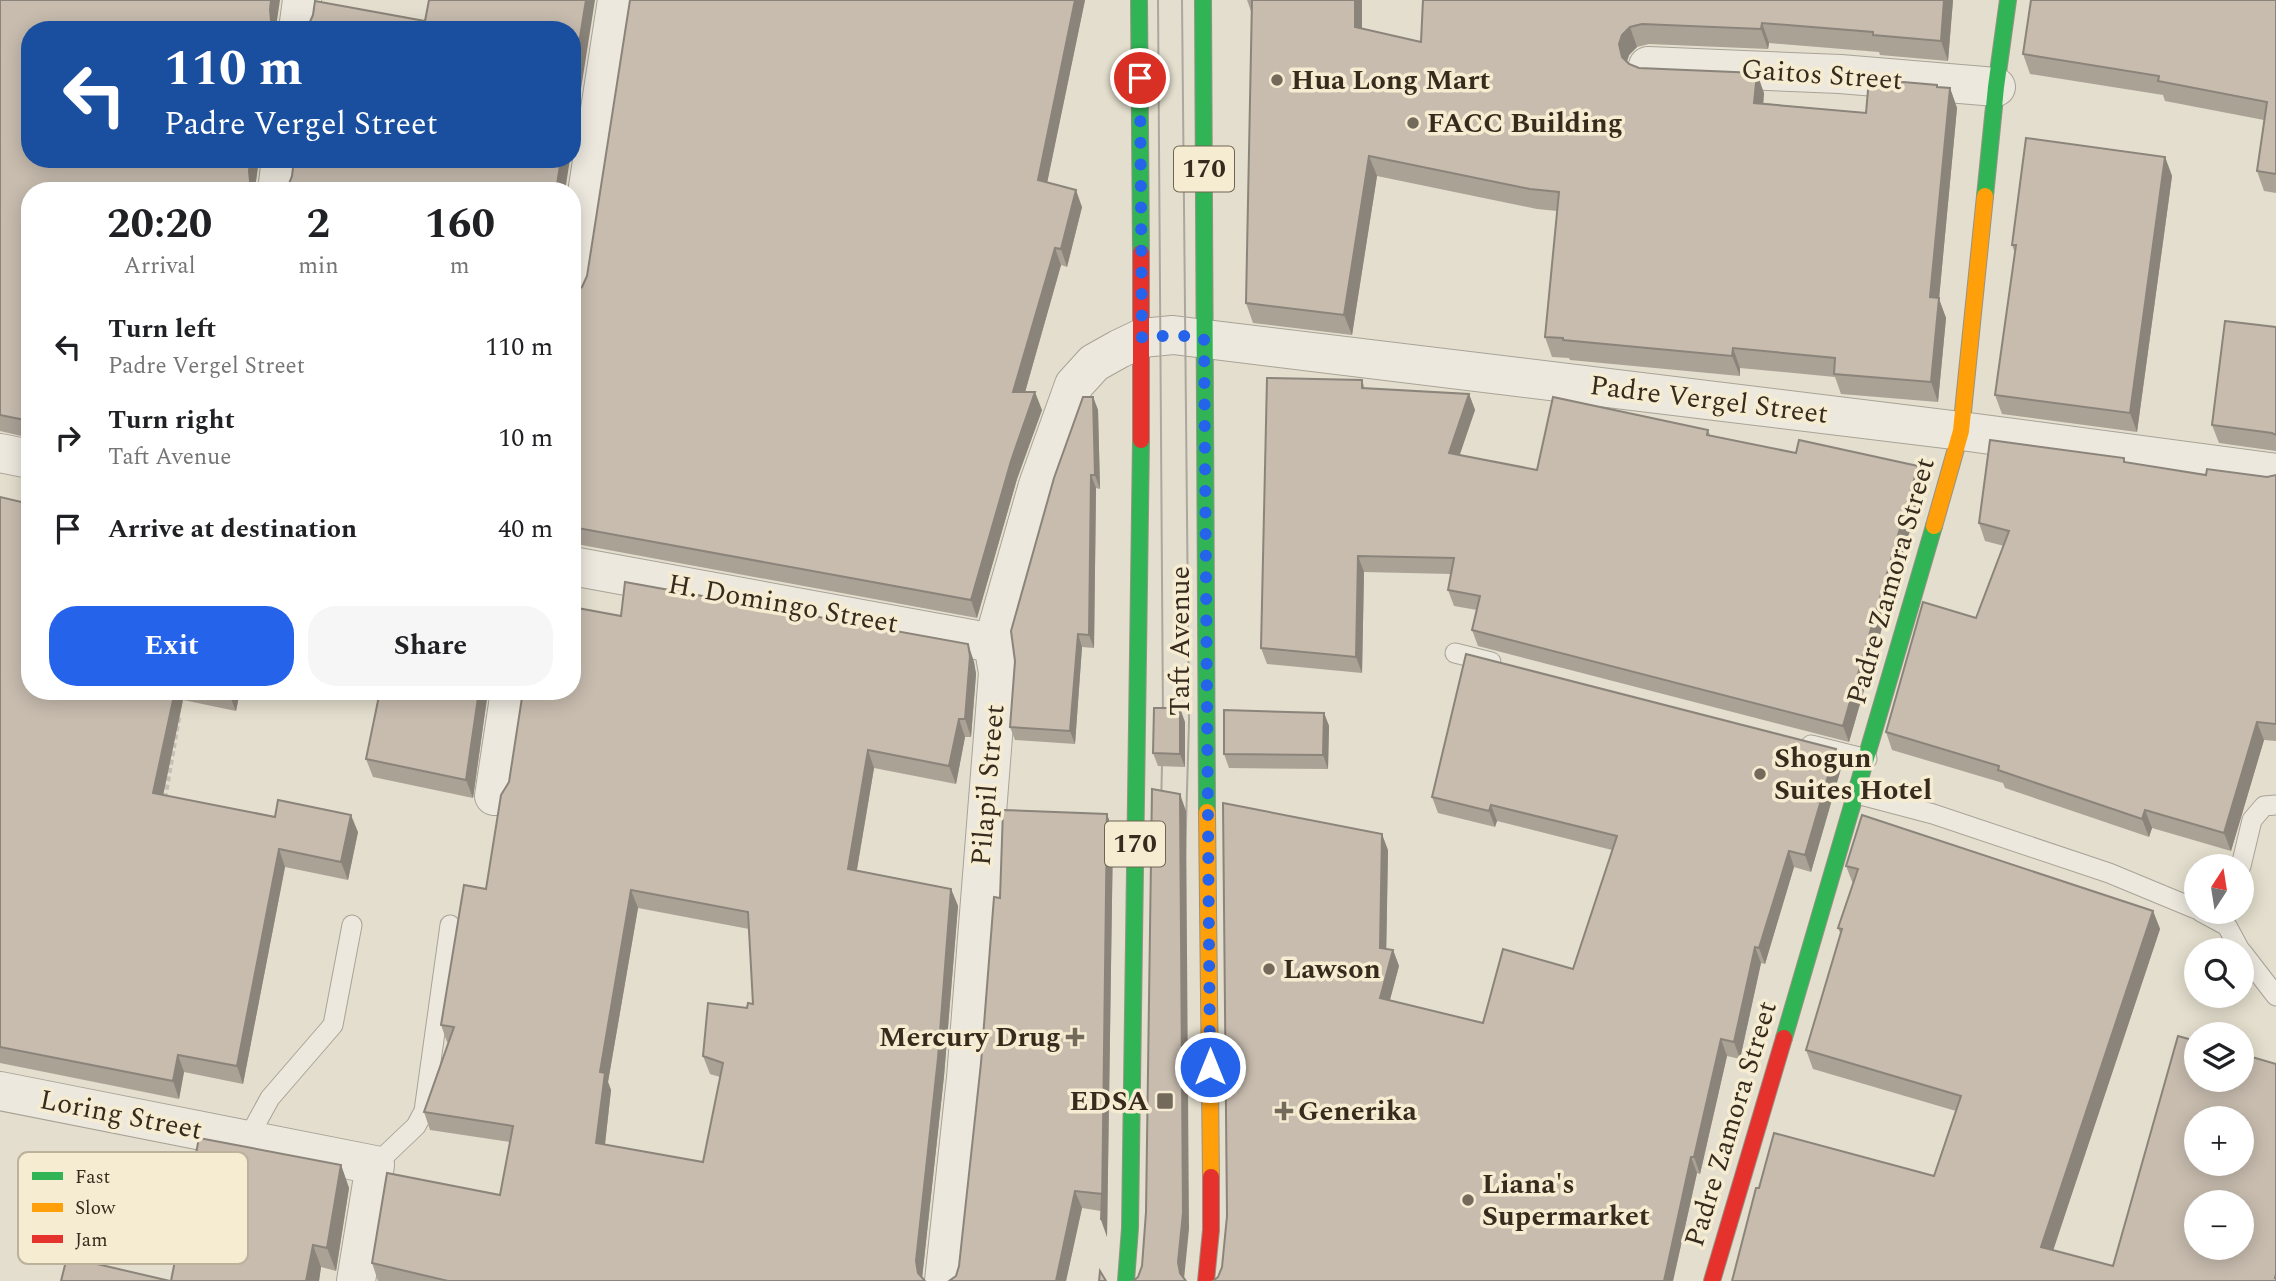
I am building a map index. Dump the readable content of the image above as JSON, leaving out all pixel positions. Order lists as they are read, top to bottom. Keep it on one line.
{"streets":{"main road":["170","Padre Zamora Street","Taft Avenue"],"street":["Gaitos Street","Padre Vergel Street","H. Domingo Street","Pilapil Street","Loring Street"]},"crossings":[["Gaitos Street","Padre Zamora Street"],["Padre Vergel Street","Padre Zamora Street"],["Padre Vergel Street","Taft Avenue"],["Padre Vergel Street","Pilapil Street"],["H. Domingo Street","Pilapil Street"],["Taft Avenue","Pilapil Street"]],"places":{"other":["Hua Long Mart","FACC Building","Shogun Suites Hotel","Lawson","Liana's Supermarket"],"health":["Mercury Drug","Generika"],"transit":["EDSA"]},"legend":["Fast","Slow","Jam"],"north":"top","page":{"turn":["110 m","Padre Vergel Street"],"eta":["20:20","Arrival","2","min","160","m"],"list":[{"name":"Turn left","note":"Padre Vergel Street","value":"110 m"},{"name":"Turn right","note":"Taft Avenue","value":"10 m"},{"name":"Arrive at destination","value":"40 m"}],"buttons":["Exit","Share"],"map_buttons":["+","−"]}}
